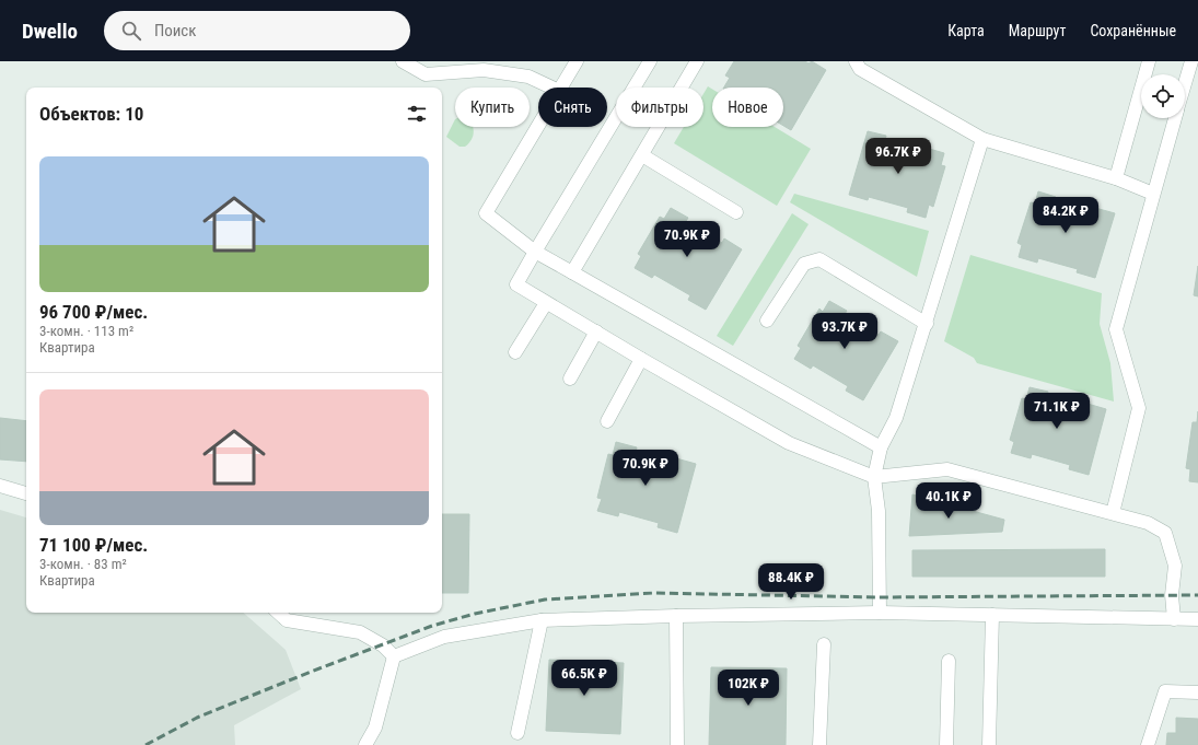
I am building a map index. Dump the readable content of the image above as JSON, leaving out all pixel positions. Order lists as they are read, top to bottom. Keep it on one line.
{"page":{"header":"Dwello","search":"Поиск","nav":["Карта","Маршрут","Сохранённые"],"chip":["Купить","Снять","Фильтры","Новое"],"heading":"Объектов: 10","price":["96.7K ₽","84.2K ₽","70.9K ₽","93.7K ₽","71.1K ₽","70.9K ₽","40.1K ₽","88.4K ₽","66.5K ₽","102K ₽"],"list":[{"name":"96 700 ₽/мес.","note":"3-комн. · 113 m² · Квартира"},{"name":"71 100 ₽/мес.","note":"3-комн. · 83 m² · Квартира"}]}}
